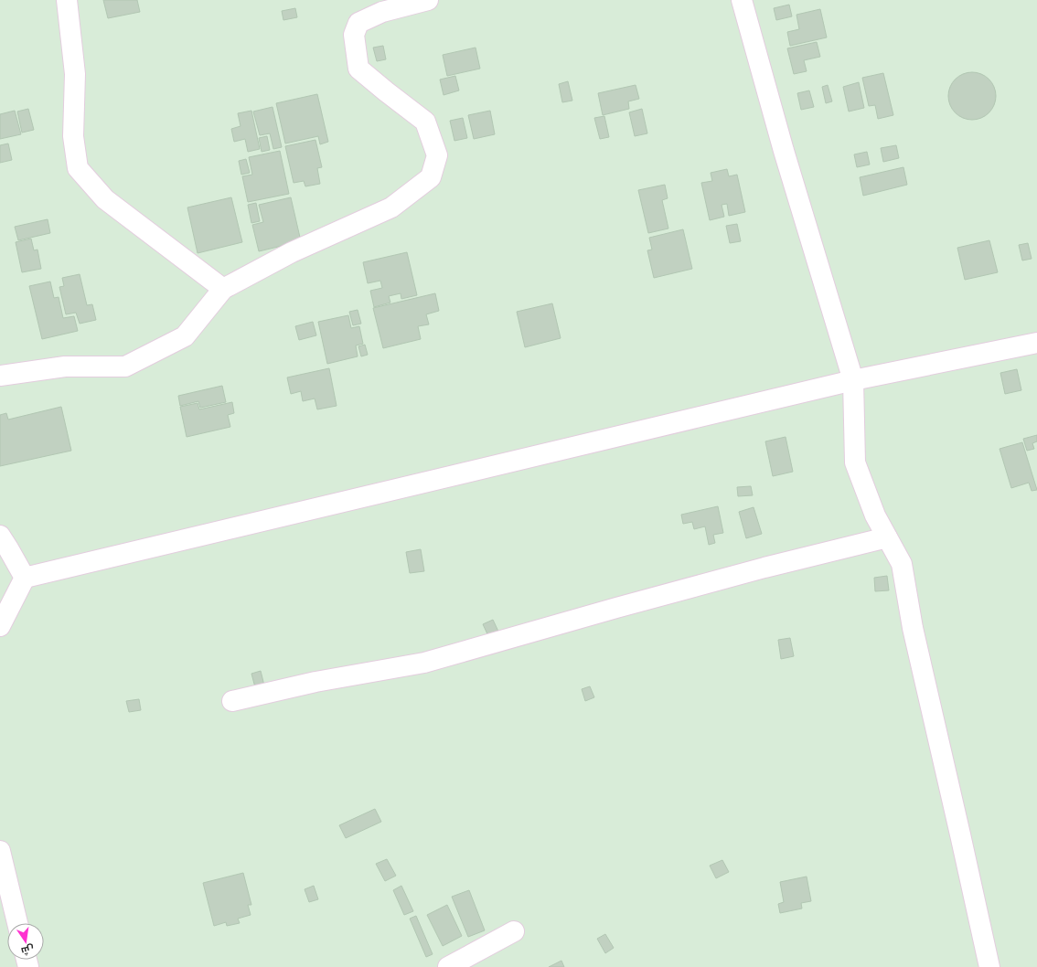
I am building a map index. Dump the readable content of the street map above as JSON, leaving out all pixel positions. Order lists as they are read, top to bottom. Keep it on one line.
{"north":"bottom"}
